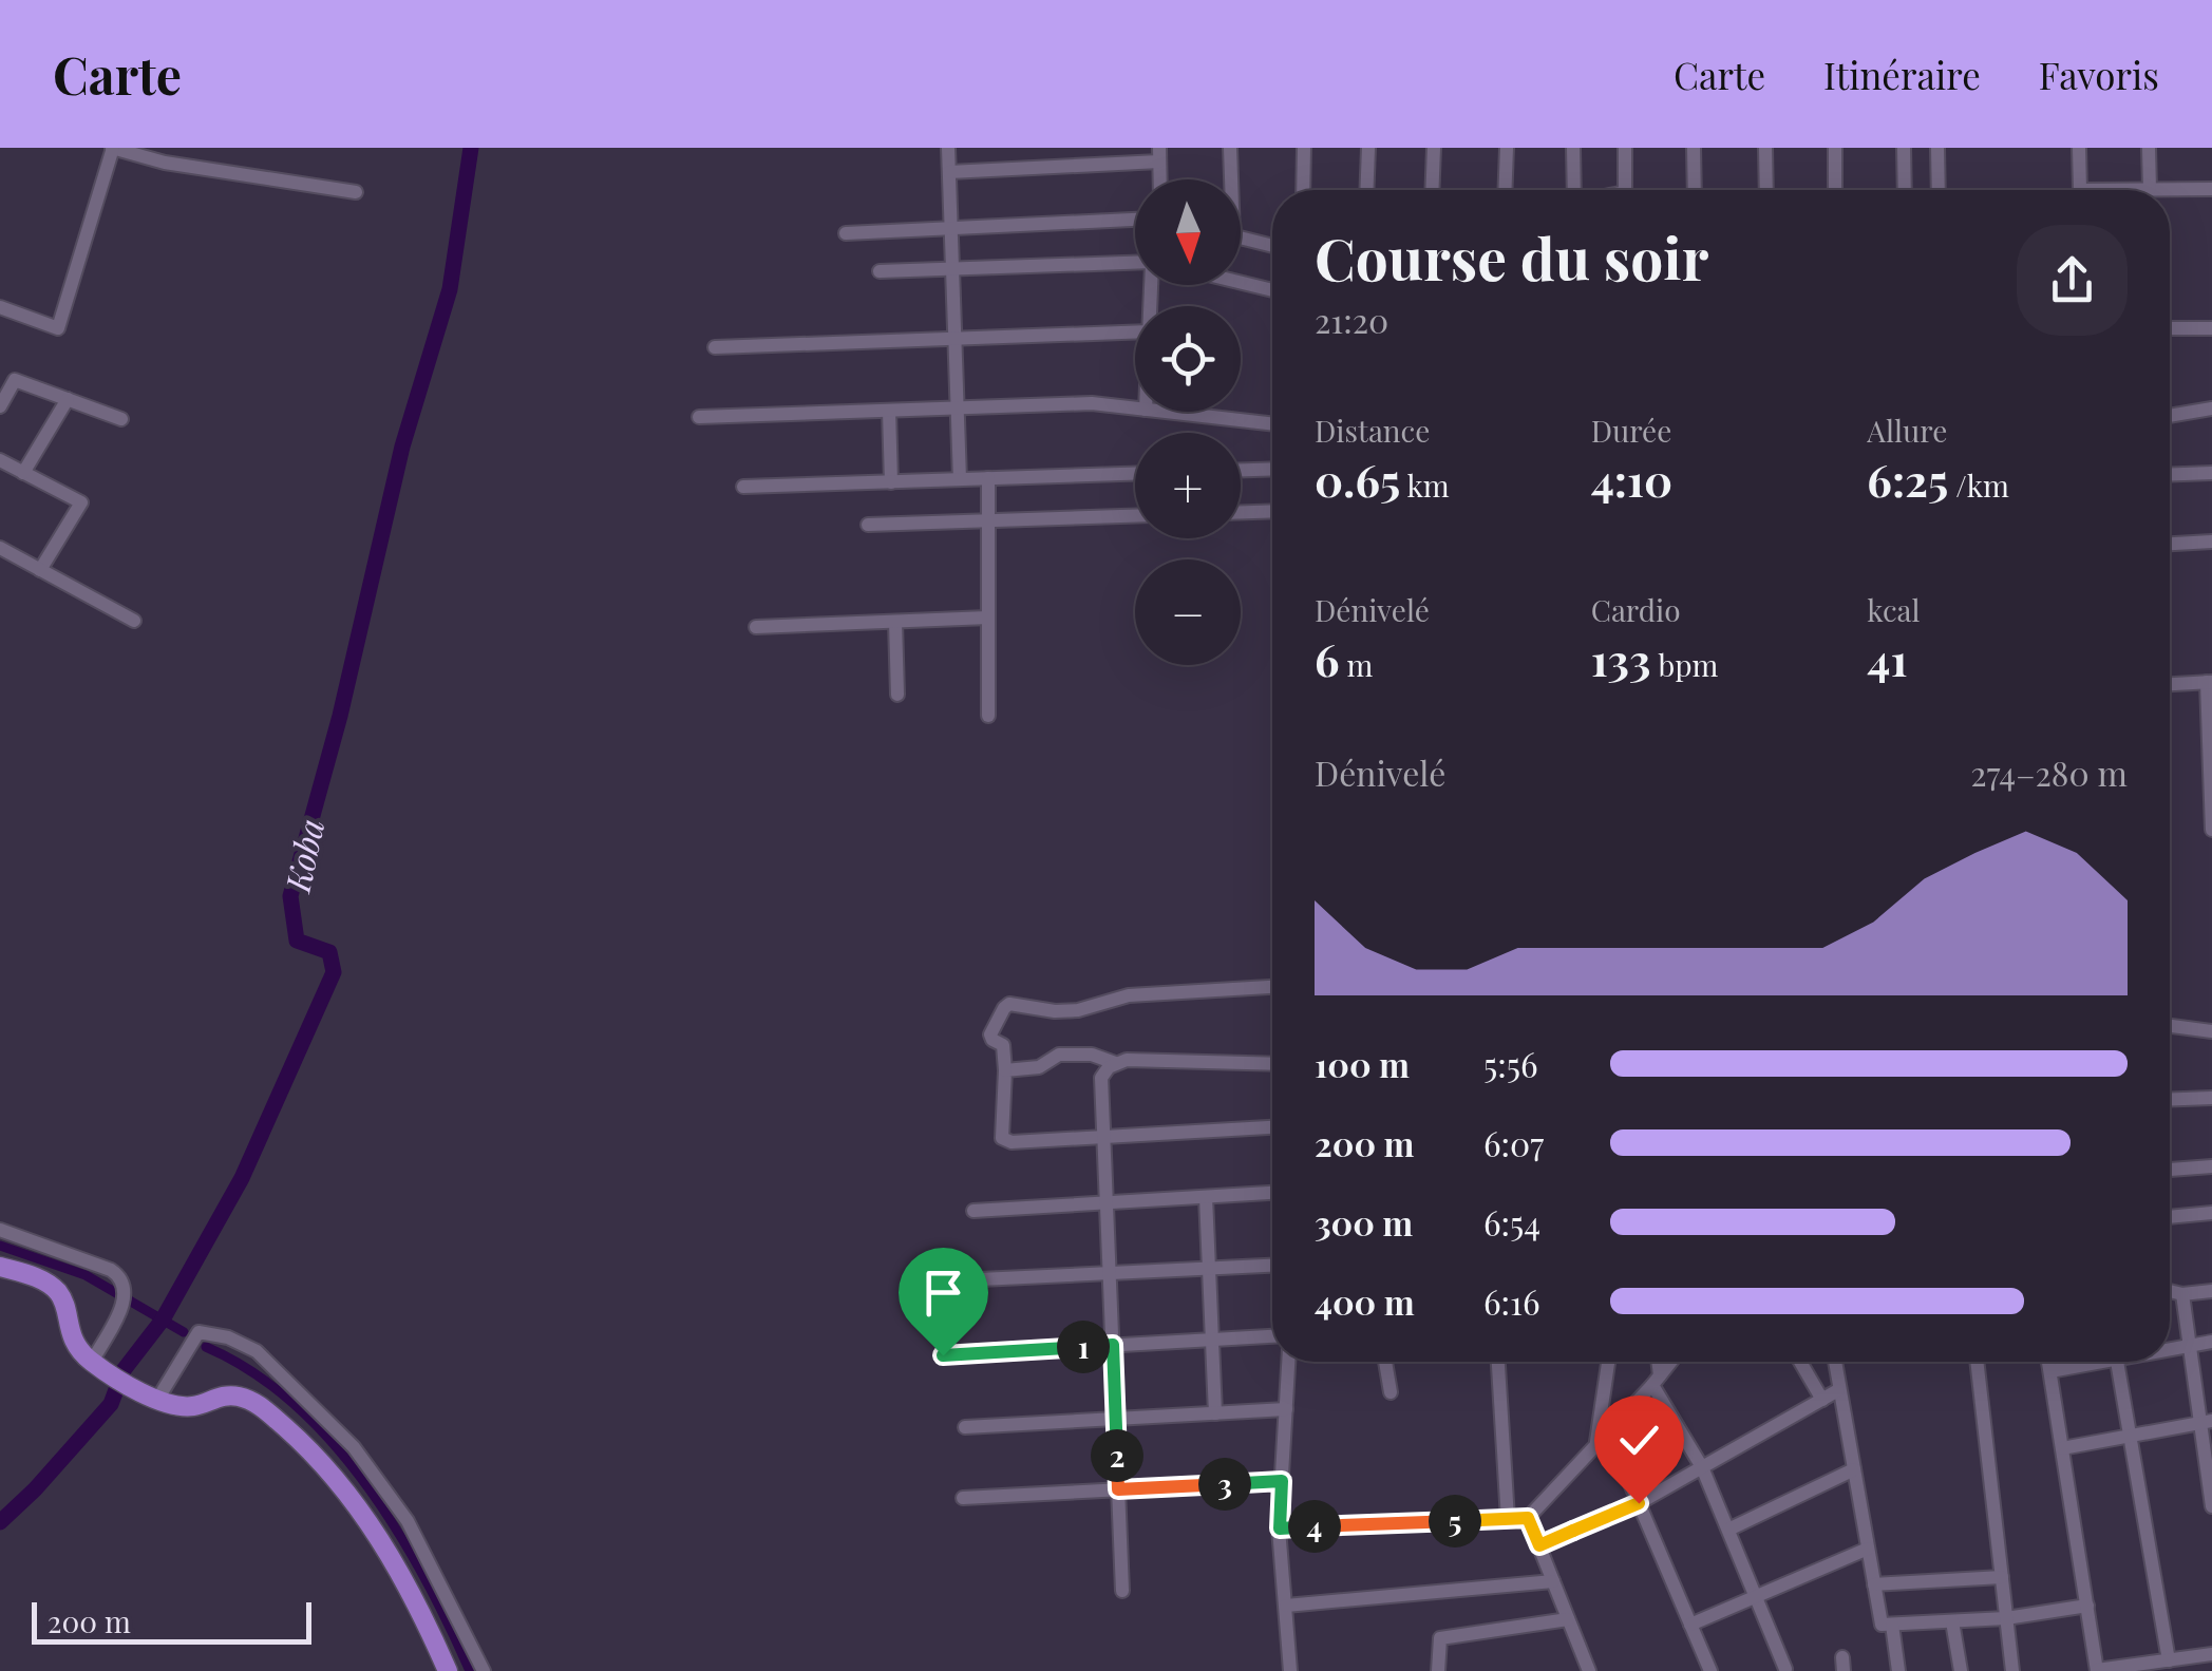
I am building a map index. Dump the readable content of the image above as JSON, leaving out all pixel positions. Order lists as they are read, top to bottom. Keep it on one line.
{"water":["Koba"],"scale_bar":"200 m","north":"bottom","page":{"header":"Carte","nav":["Carte","Itinéraire","Favoris"],"map_buttons":["+","−"],"heading":["Course du soir","21:20"],"stats":[["Distance","0.65 km"],["Durée","4:10"],["Allure","6:25 /km"],["Dénivelé","6 m"],["Cardio","133 bpm"],["kcal","41"]],"chart":["Dénivelé","274–280 m"],"list":[{"name":"100 m","note":"5:56"},{"name":"200 m","note":"6:07"},{"name":"300 m","note":"6:54"},{"name":"400 m","note":"6:16"}],"pins":["1","2","3","5","4"],"scale":"200 m"}}
